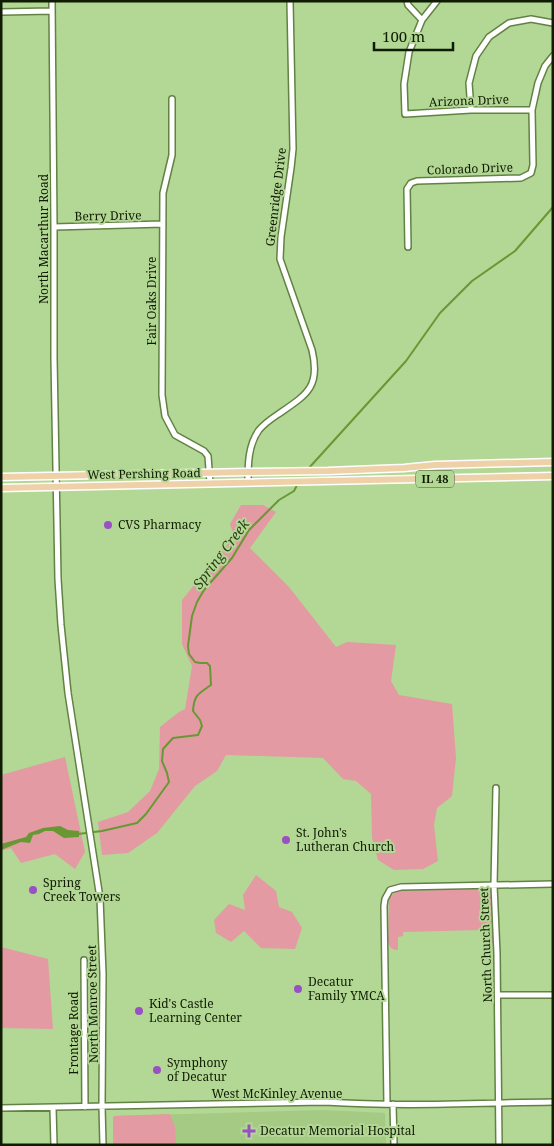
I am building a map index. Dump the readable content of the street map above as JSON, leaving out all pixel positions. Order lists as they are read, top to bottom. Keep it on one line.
{"streets":{"main road":["West Pershing Road","IL 48"],"street":["Arizona Drive","Colorado Drive","Greenridge Drive","Berry Drive","North Macarthur Road","Fair Oaks Drive","North Church Street","North Monroe Street","Frontage Road","West McKinley Avenue"]},"crossings":[["Arizona Drive","Colorado Drive"],["Greenridge Drive","West Pershing Road"],["Berry Drive","North Macarthur Road"],["Berry Drive","Fair Oaks Drive"],["North Macarthur Road","West Pershing Road"],["North Macarthur Road","North Monroe Street"],["Fair Oaks Drive","West Pershing Road"],["West Pershing Road","IL 48"],["North Church Street","West McKinley Avenue"],["North Monroe Street","West McKinley Avenue"],["Frontage Road","West McKinley Avenue"]],"water":["Spring Creek"],"places":{"other":["CVS Pharmacy","St. John's Lutheran Church","Spring Creek Towers","Decatur Family YMCA","Kid's Castle Learning Center","Symphony of Decatur"],"health":["Decatur Memorial Hospital"]},"scale_bar":"100 m"}
